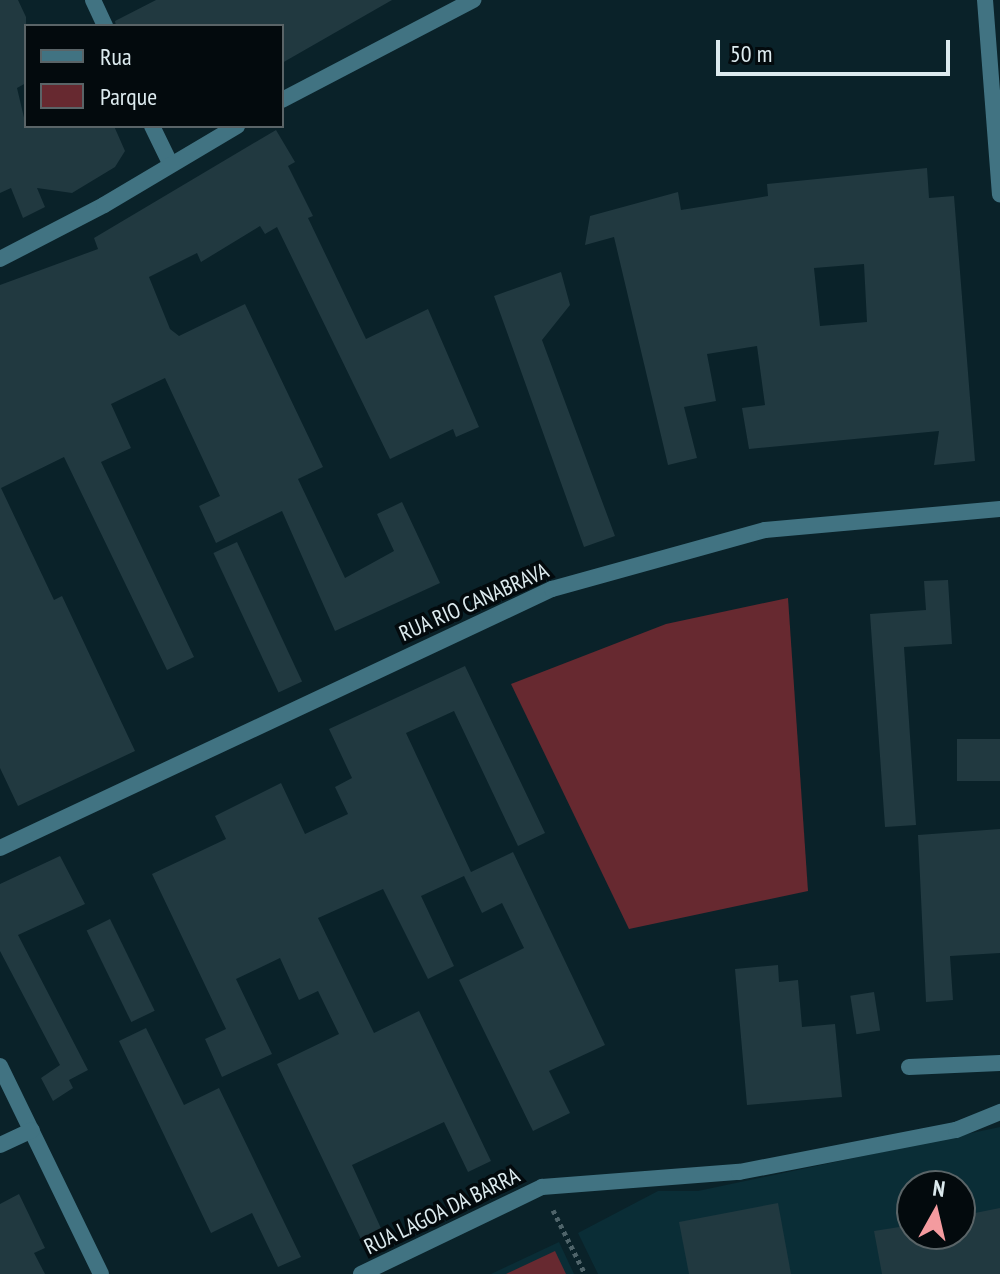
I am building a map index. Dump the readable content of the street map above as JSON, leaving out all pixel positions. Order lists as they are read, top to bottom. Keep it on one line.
{"streets":{"street":["RUA RIO CANABRAVA","RUA LAGOA DA BARRA"]},"legend":["Rua","Parque"],"scale_bar":"50 m","north":"top"}
